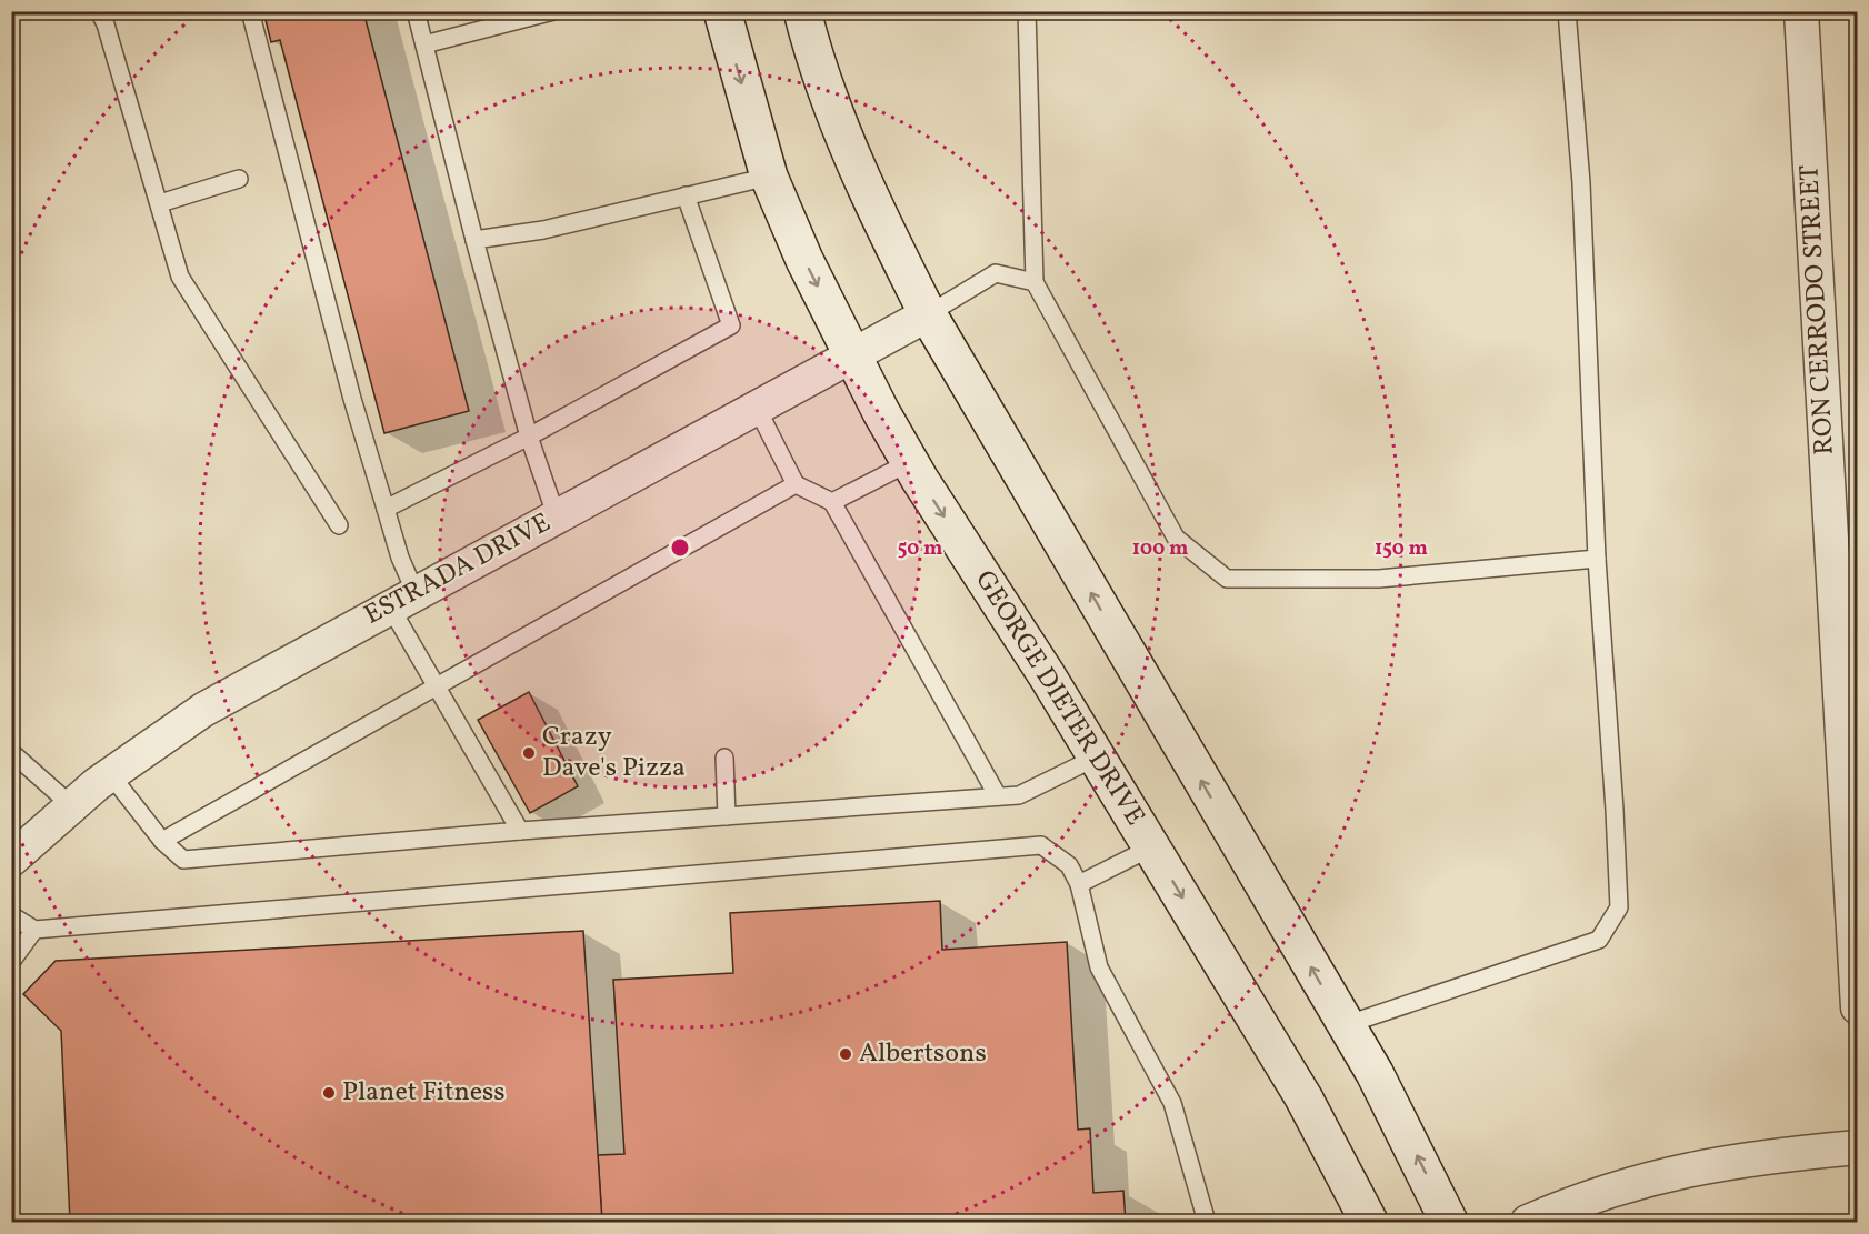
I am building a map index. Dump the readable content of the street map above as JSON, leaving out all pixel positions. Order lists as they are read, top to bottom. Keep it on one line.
{"streets":{"main road":["GEORGE DIETER DRIVE"],"street":["RON CERRODO STREET","ESTRADA DRIVE"]},"crossings":[["ESTRADA DRIVE","GEORGE DIETER DRIVE"]],"places":["Crazy Dave's Pizza","Albertsons","Planet Fitness"],"rings":["50 m","100 m","150 m"]}
